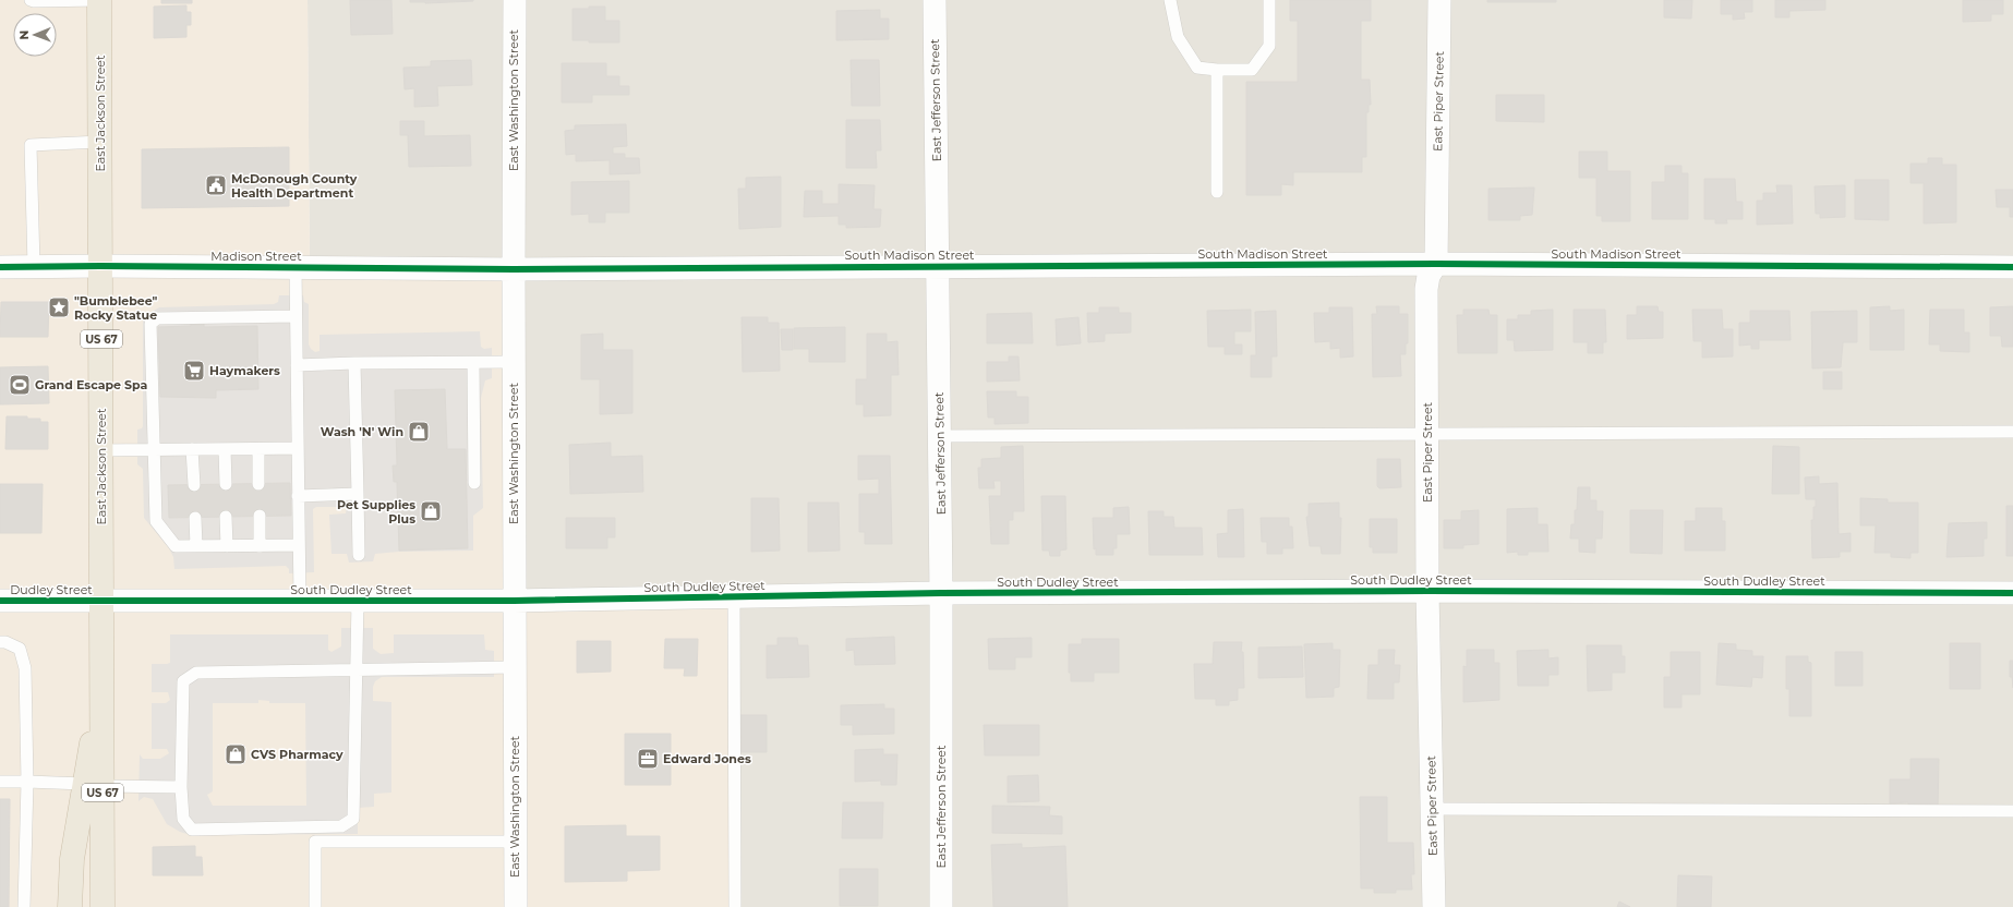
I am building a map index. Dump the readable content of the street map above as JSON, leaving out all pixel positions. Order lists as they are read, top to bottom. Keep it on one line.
{"streets":{"highway":["East Jackson Street","US 67"],"street":["East Washington Street","East Jefferson Street","East Piper Street","South Madison Street","Madison Street","South Dudley Street","Dudley Street"]},"crossings":[["East Washington Street","South Madison Street"],["East Washington Street","Madison Street"],["East Washington Street","South Dudley Street"],["East Jefferson Street","South Madison Street"],["East Jefferson Street","South Dudley Street"],["East Piper Street","South Madison Street"],["East Piper Street","South Dudley Street"],["East Jackson Street","Madison Street"],["East Jackson Street","US 67"],["East Jackson Street","South Dudley Street"],["East Jackson Street","Dudley Street"],["South Madison Street","Madison Street"],["South Dudley Street","Dudley Street"]],"places":{"public building":["McDonough County Health Department"],"place":["\"Bumblebee\" Rocky Statue"],"supermarket":["Haymakers"],"sports":["Grand Escape Spa"],"shop":["Wash 'N' Win","Pet Supplies Plus","CVS Pharmacy"],"office":["Edward Jones"]},"north":"left"}
